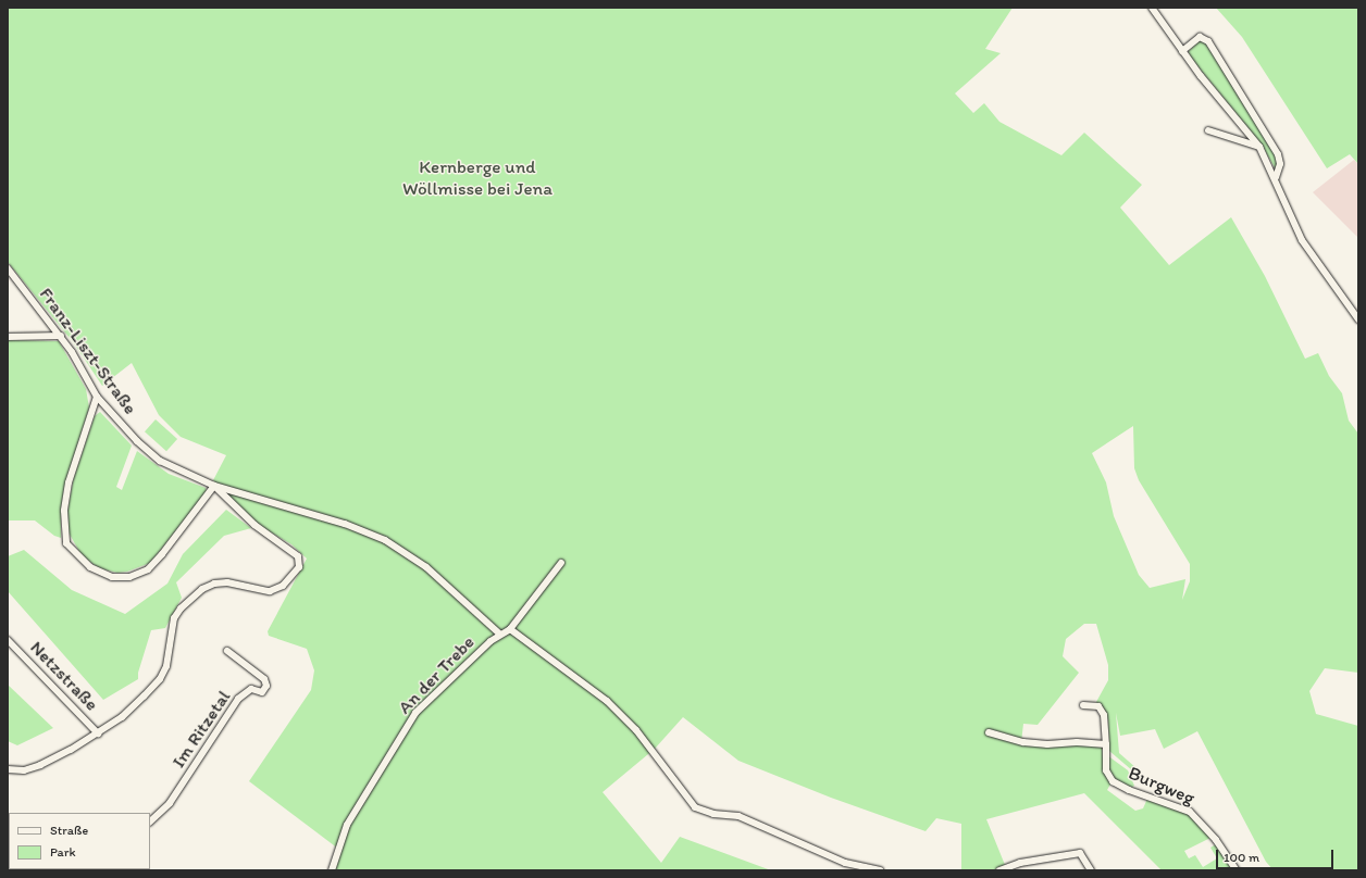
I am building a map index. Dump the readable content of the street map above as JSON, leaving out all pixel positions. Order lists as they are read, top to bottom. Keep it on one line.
{"streets":{"street":["Franz-Liszt-Straße","An der Trebe","Netzstraße","Im Ritzetal","Burgweg"]},"parks":["Kernberge und Wöllmisse bei Jena"],"legend":["Straße","Park"],"scale_bar":"100 m"}
